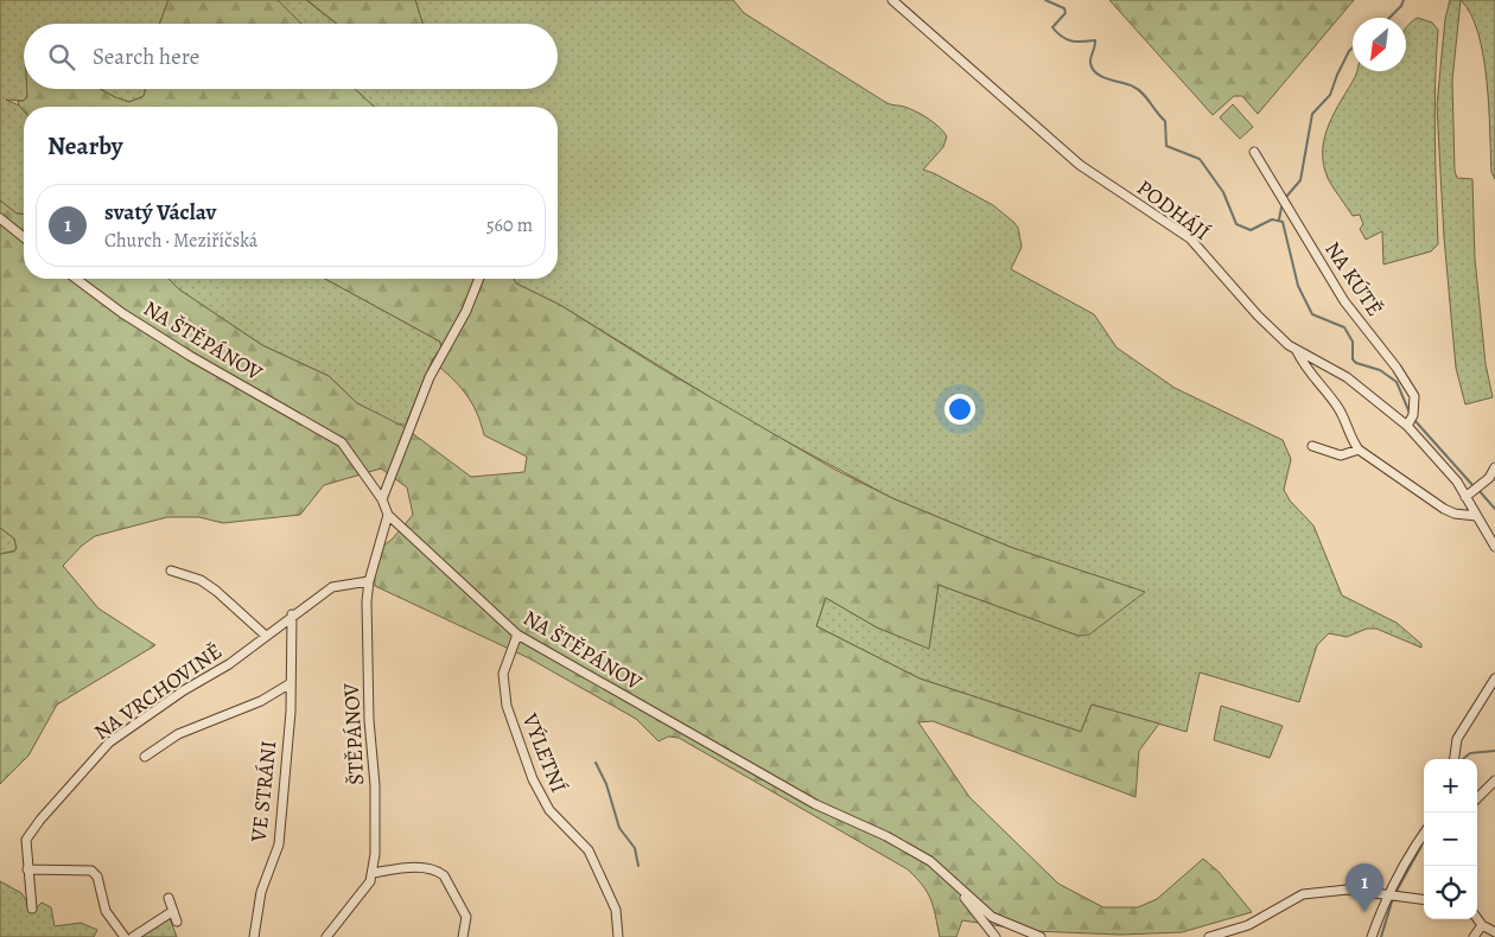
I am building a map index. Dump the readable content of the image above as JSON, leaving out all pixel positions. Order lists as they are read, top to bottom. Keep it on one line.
{"streets":{"street":["PODHÁJÍ","NA KÚTĚ","NA ŠTĚPÁNOV","NA VRCHOVINĚ","ŠTĚPÁNOV","VÝLETNÍ","VE STRÁNI"]},"crossings":[["PODHÁJÍ","NA KÚTĚ"],["NA ŠTĚPÁNOV","ŠTĚPÁNOV"],["NA ŠTĚPÁNOV","VÝLETNÍ"],["NA VRCHOVINĚ","ŠTĚPÁNOV"],["NA VRCHOVINĚ","VE STRÁNI"]],"north":"bottom left","page":{"search":"Search here","heading":"Nearby","list":[{"mark":"1","name":"svatý Václav","note":"Church · Meziříčská","value":"560 m"}],"map_buttons":["+","−"],"pins":"1"}}
